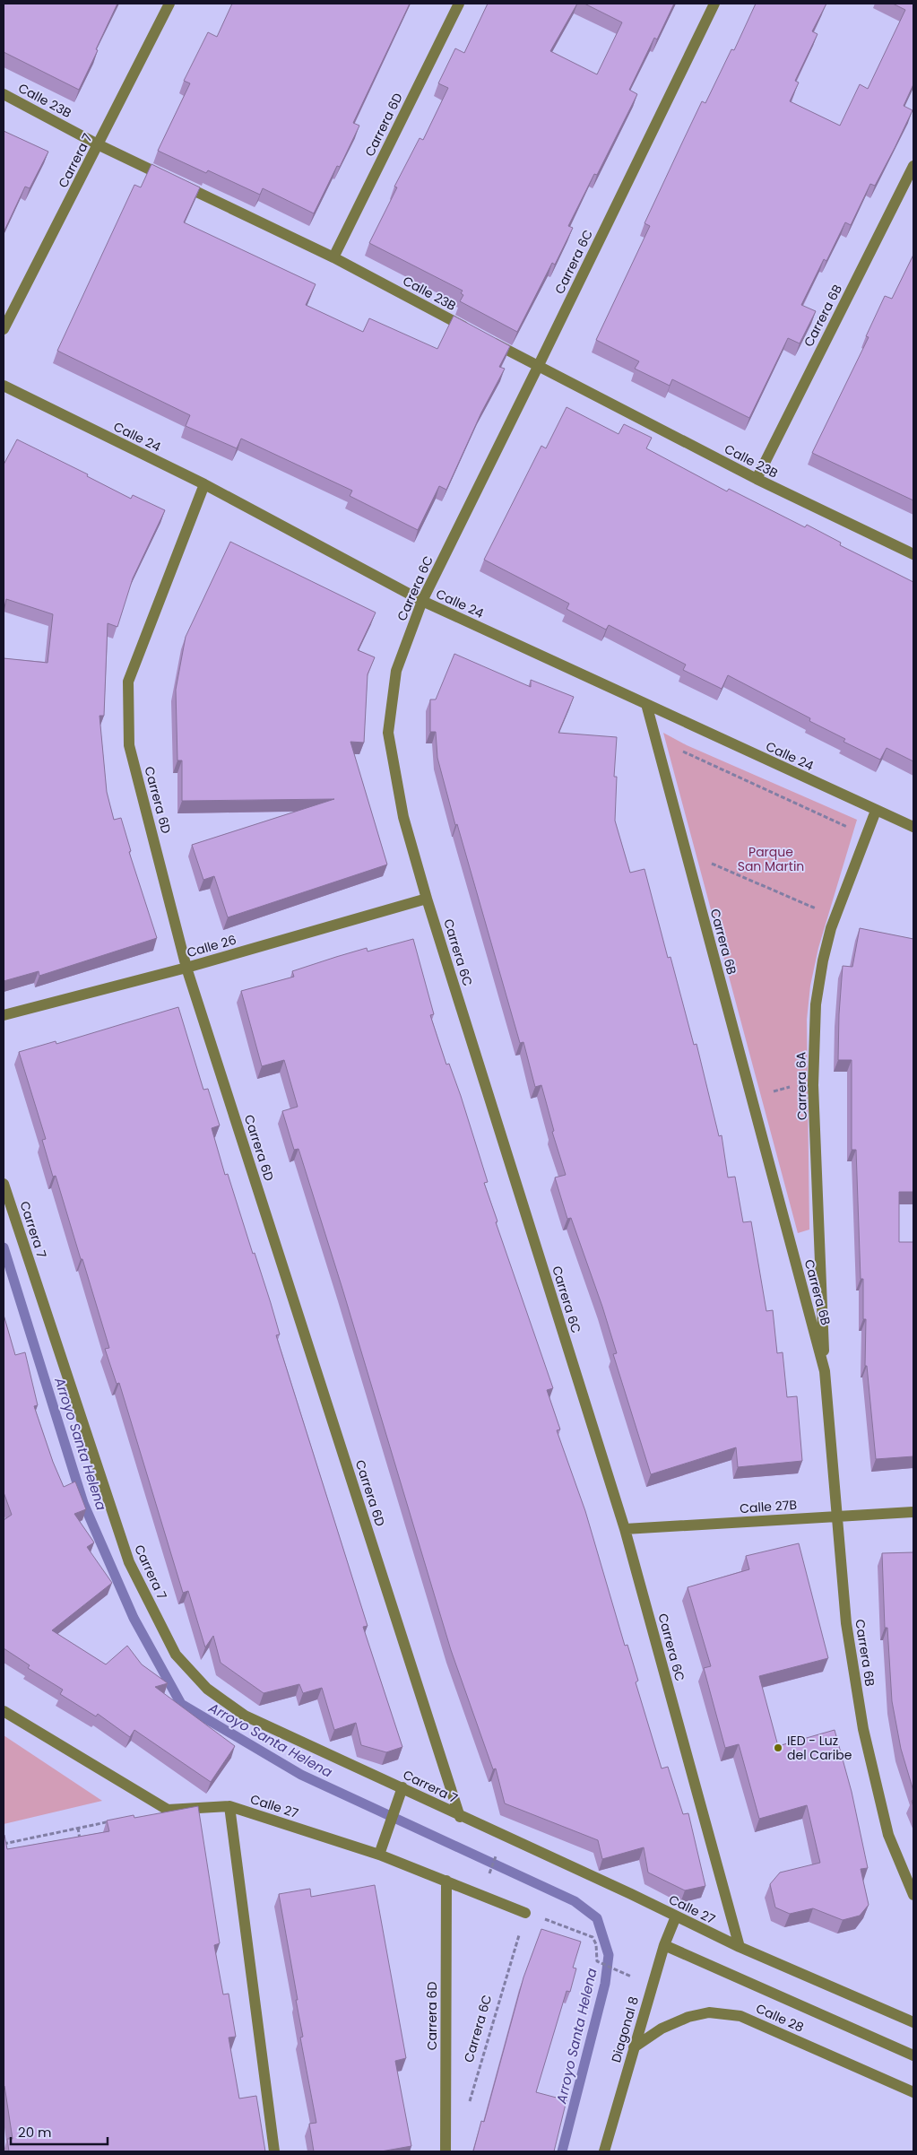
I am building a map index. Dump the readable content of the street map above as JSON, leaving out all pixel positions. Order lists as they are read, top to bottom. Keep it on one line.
{"streets":{"street":["Calle 23B","Carrera 6D","Carrera 7","Carrera 6C","Carrera 6B","Calle 24","Calle 26","Carrera 6A","Calle 27B","Calle 27","Calle 28","Diagonal 8"]},"crossings":[["Calle 23B","Carrera 6D"],["Calle 23B","Carrera 7"],["Calle 23B","Carrera 6C"],["Calle 23B","Carrera 6B"],["Carrera 6D","Carrera 7"],["Carrera 6D","Calle 24"],["Carrera 6D","Calle 26"],["Carrera 6D","Calle 27"],["Carrera 7","Calle 27"],["Carrera 6C","Calle 24"],["Carrera 6C","Calle 26"],["Carrera 6C","Calle 27B"],["Carrera 6C","Calle 27"],["Carrera 6B","Calle 24"],["Carrera 6B","Carrera 6A"],["Carrera 6B","Calle 27B"],["Calle 24","Carrera 6A"],["Calle 27","Diagonal 8"],["Calle 28","Diagonal 8"]],"water":["Arroyo Santa Helena"],"parks":["Parque San Martin"],"places":["IED - Luz del Caribe"],"scale_bar":"20 m"}
